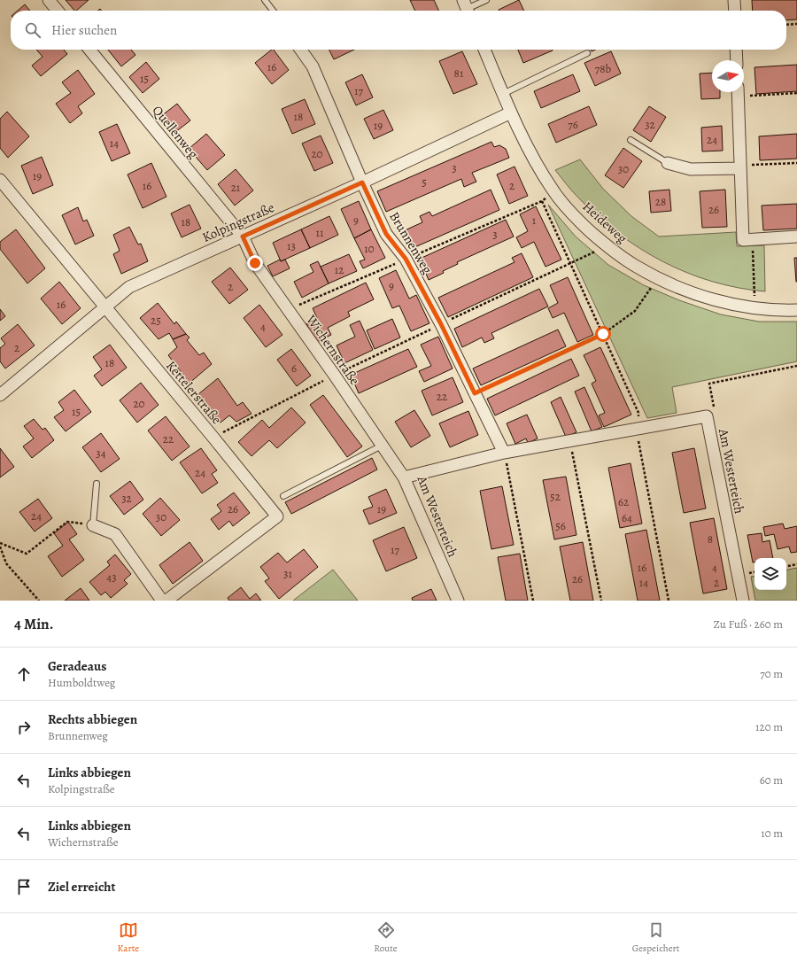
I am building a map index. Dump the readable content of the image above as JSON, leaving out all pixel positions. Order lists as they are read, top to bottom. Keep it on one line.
{"streets":{"street":["Quellenweg","Kolpingstraße","Heideweg","Brunnenweg","Wichernstraße","Kettelerstraße","Am Westerteich"]},"crossings":[["Quellenweg","Kolpingstraße"],["Quellenweg","Wichernstraße"],["Kolpingstraße","Heideweg"],["Kolpingstraße","Brunnenweg"],["Kolpingstraße","Wichernstraße"],["Kolpingstraße","Kettelerstraße"],["Brunnenweg","Am Westerteich"],["Wichernstraße","Am Westerteich"]],"house_numbers":["16","78b","81","15","17","18","76","32","19","24","14","20","3","30","19","5","16","2","21","28","26","9","1","18","11","3","13","10","12","9","2","16","25","4","2","18","6","22","20","15","22","34","24","52","32","62","26","19","24","30","64","56","8","17","16","4","31","43","26","14","2"],"north":"right","page":{"search":"Hier suchen","heading":["4 Min.","Zu Fuß · 260 m"],"list":[["Geradeaus","Humboldtweg","70 m"],["Rechts abbiegen","Brunnenweg","120 m"],["Links abbiegen","Kolpingstraße","60 m"],["Links abbiegen","Wichernstraße","10 m"],"Ziel erreicht"],"nav":["Karte","Route","Gespeichert"]}}
